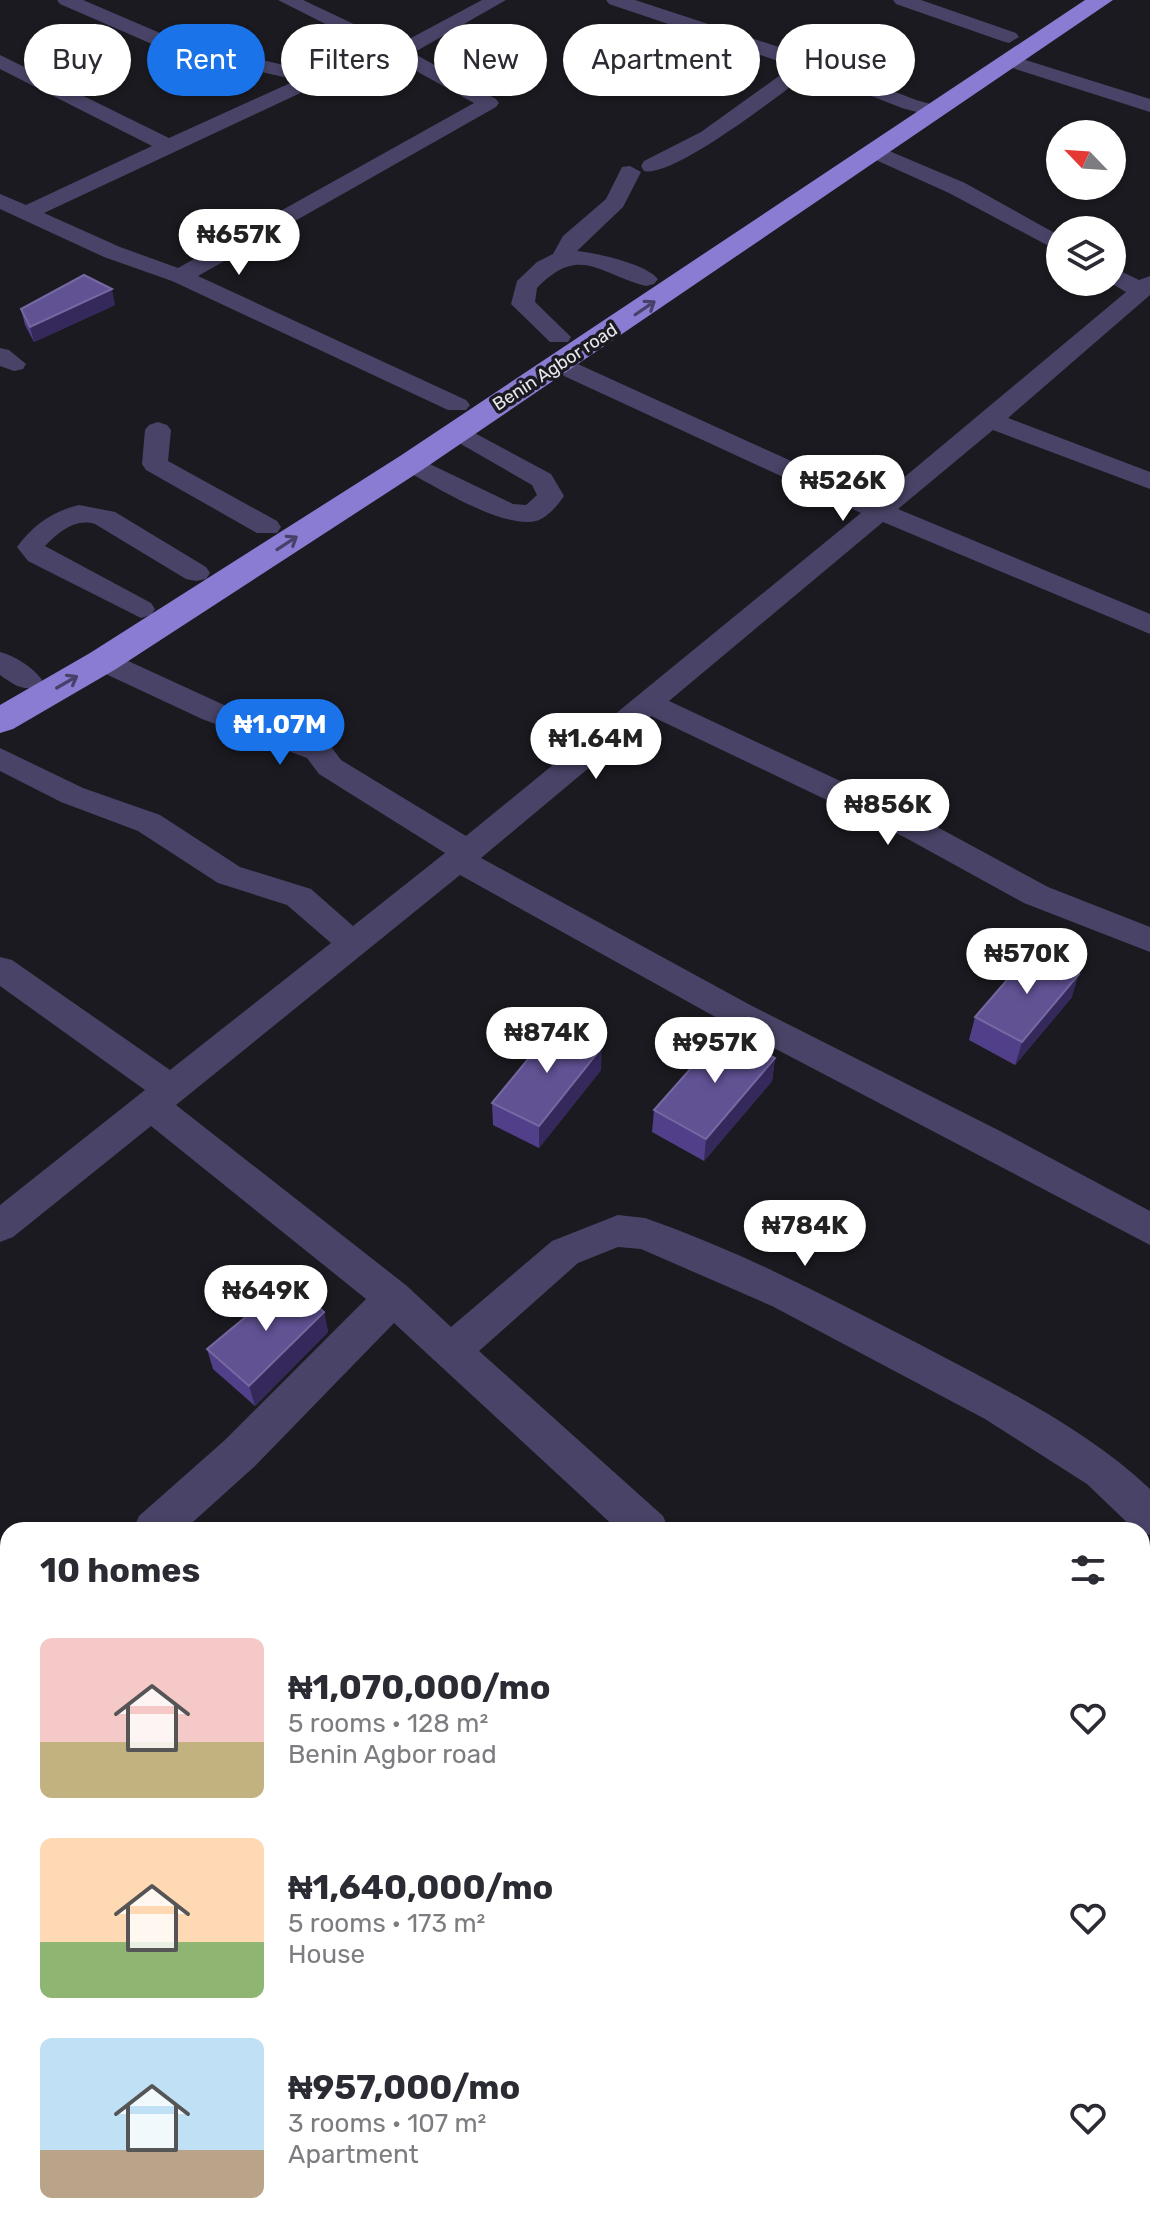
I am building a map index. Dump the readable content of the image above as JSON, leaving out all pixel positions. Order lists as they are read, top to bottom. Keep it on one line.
{"streets":{"highway":["Benin Agbor road"]},"north":"top left","page":{"chip":["Buy","Rent","Filters","New","Apartment","House"],"price":["₦657K","₦526K","₦1.07M","₦1.64M","₦856K","₦570K","₦874K","₦957K","₦784K","₦649K"],"heading":"10 homes","list":[{"name":"₦1,070,000/mo","note":"5 rooms · 128 m² · Benin Agbor road"},{"name":"₦1,640,000/mo","note":"5 rooms · 173 m² · House"},{"name":"₦957,000/mo","note":"3 rooms · 107 m² · Apartment"}]}}
